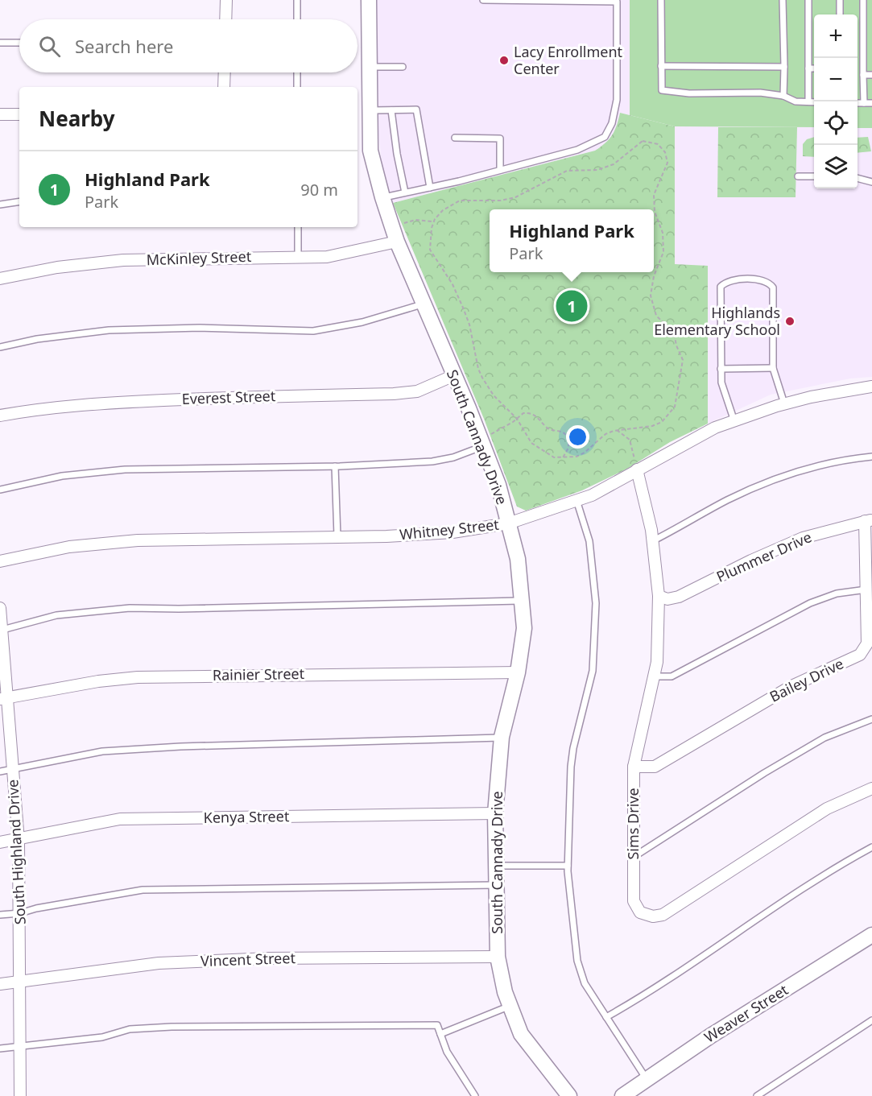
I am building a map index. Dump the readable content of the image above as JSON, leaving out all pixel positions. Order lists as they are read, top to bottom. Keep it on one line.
{"streets":{"street":["McKinley Street","Everest Street","South Cannady Drive","Whitney Street","Plummer Drive","Rainier Street","Bailey Drive","Kenya Street","Sims Drive","South Highland Drive","Vincent Street","Weaver Street"]},"crossings":[["McKinley Street","South Cannady Drive"],["Everest Street","South Cannady Drive"],["South Cannady Drive","Whitney Street"],["South Cannady Drive","Rainier Street"],["South Cannady Drive","Kenya Street"],["South Cannady Drive","Vincent Street"],["Whitney Street","Sims Drive"],["Plummer Drive","Bailey Drive"],["Plummer Drive","Sims Drive"],["Rainier Street","South Highland Drive"],["Bailey Drive","Sims Drive"],["Kenya Street","South Highland Drive"],["South Highland Drive","Vincent Street"]],"places":["Lacy Enrollment Center","Highlands Elementary School"],"page":{"map_buttons":["+","−"],"search":"Search here","heading":"Nearby","list":[{"mark":"1","name":"Highland Park","note":"Park","value":"90 m"}],"popup":["Highland Park","Park"],"pins":"1"}}
